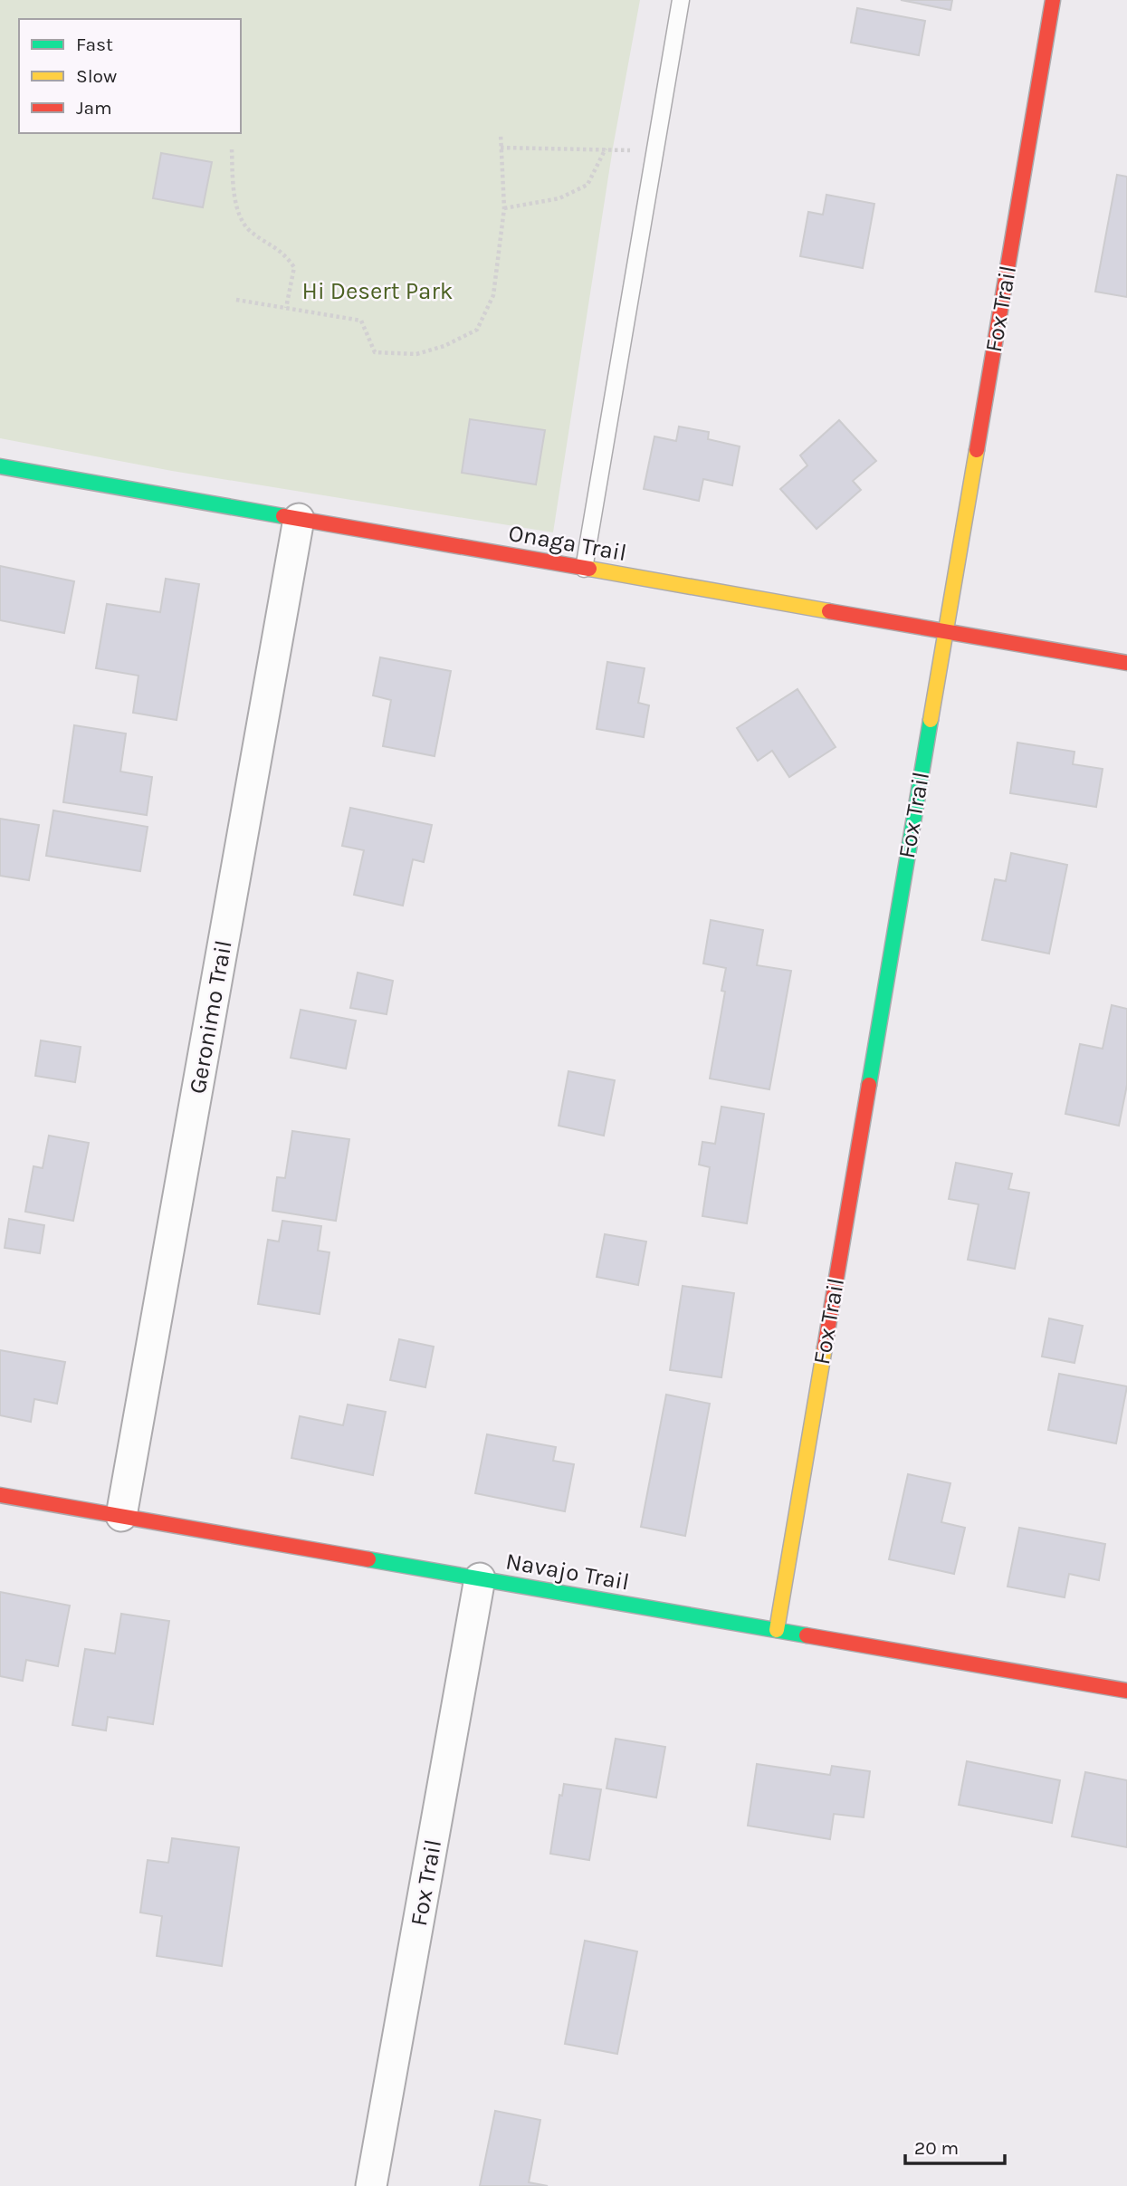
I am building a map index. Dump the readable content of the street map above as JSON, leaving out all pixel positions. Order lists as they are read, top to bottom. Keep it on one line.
{"streets":{"street":["Fox Trail","Onaga Trail","Geronimo Trail","Navajo Trail"]},"crossings":[["Fox Trail","Onaga Trail"],["Fox Trail","Navajo Trail"],["Onaga Trail","Geronimo Trail"],["Geronimo Trail","Navajo Trail"]],"parks":["Hi Desert Park"],"legend":["Fast","Slow","Jam"],"scale_bar":"20 m"}
